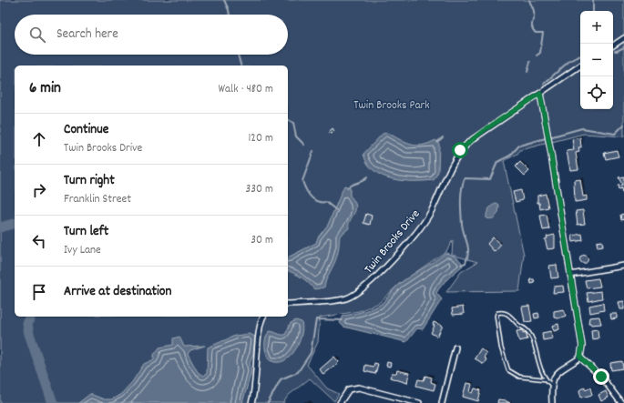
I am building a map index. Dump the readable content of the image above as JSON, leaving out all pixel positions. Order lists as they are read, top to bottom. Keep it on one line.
{"streets":{"street":["Twin Brooks Drive"]},"parks":["Twin Brooks Park"],"page":{"map_buttons":["+","−"],"search":"Search here","heading":["6 min","Walk · 480 m"],"list":[["Continue","Twin Brooks Drive","120 m"],["Turn right","Franklin Street","330 m"],["Turn left","Ivy Lane","30 m"],"Arrive at destination"]}}
